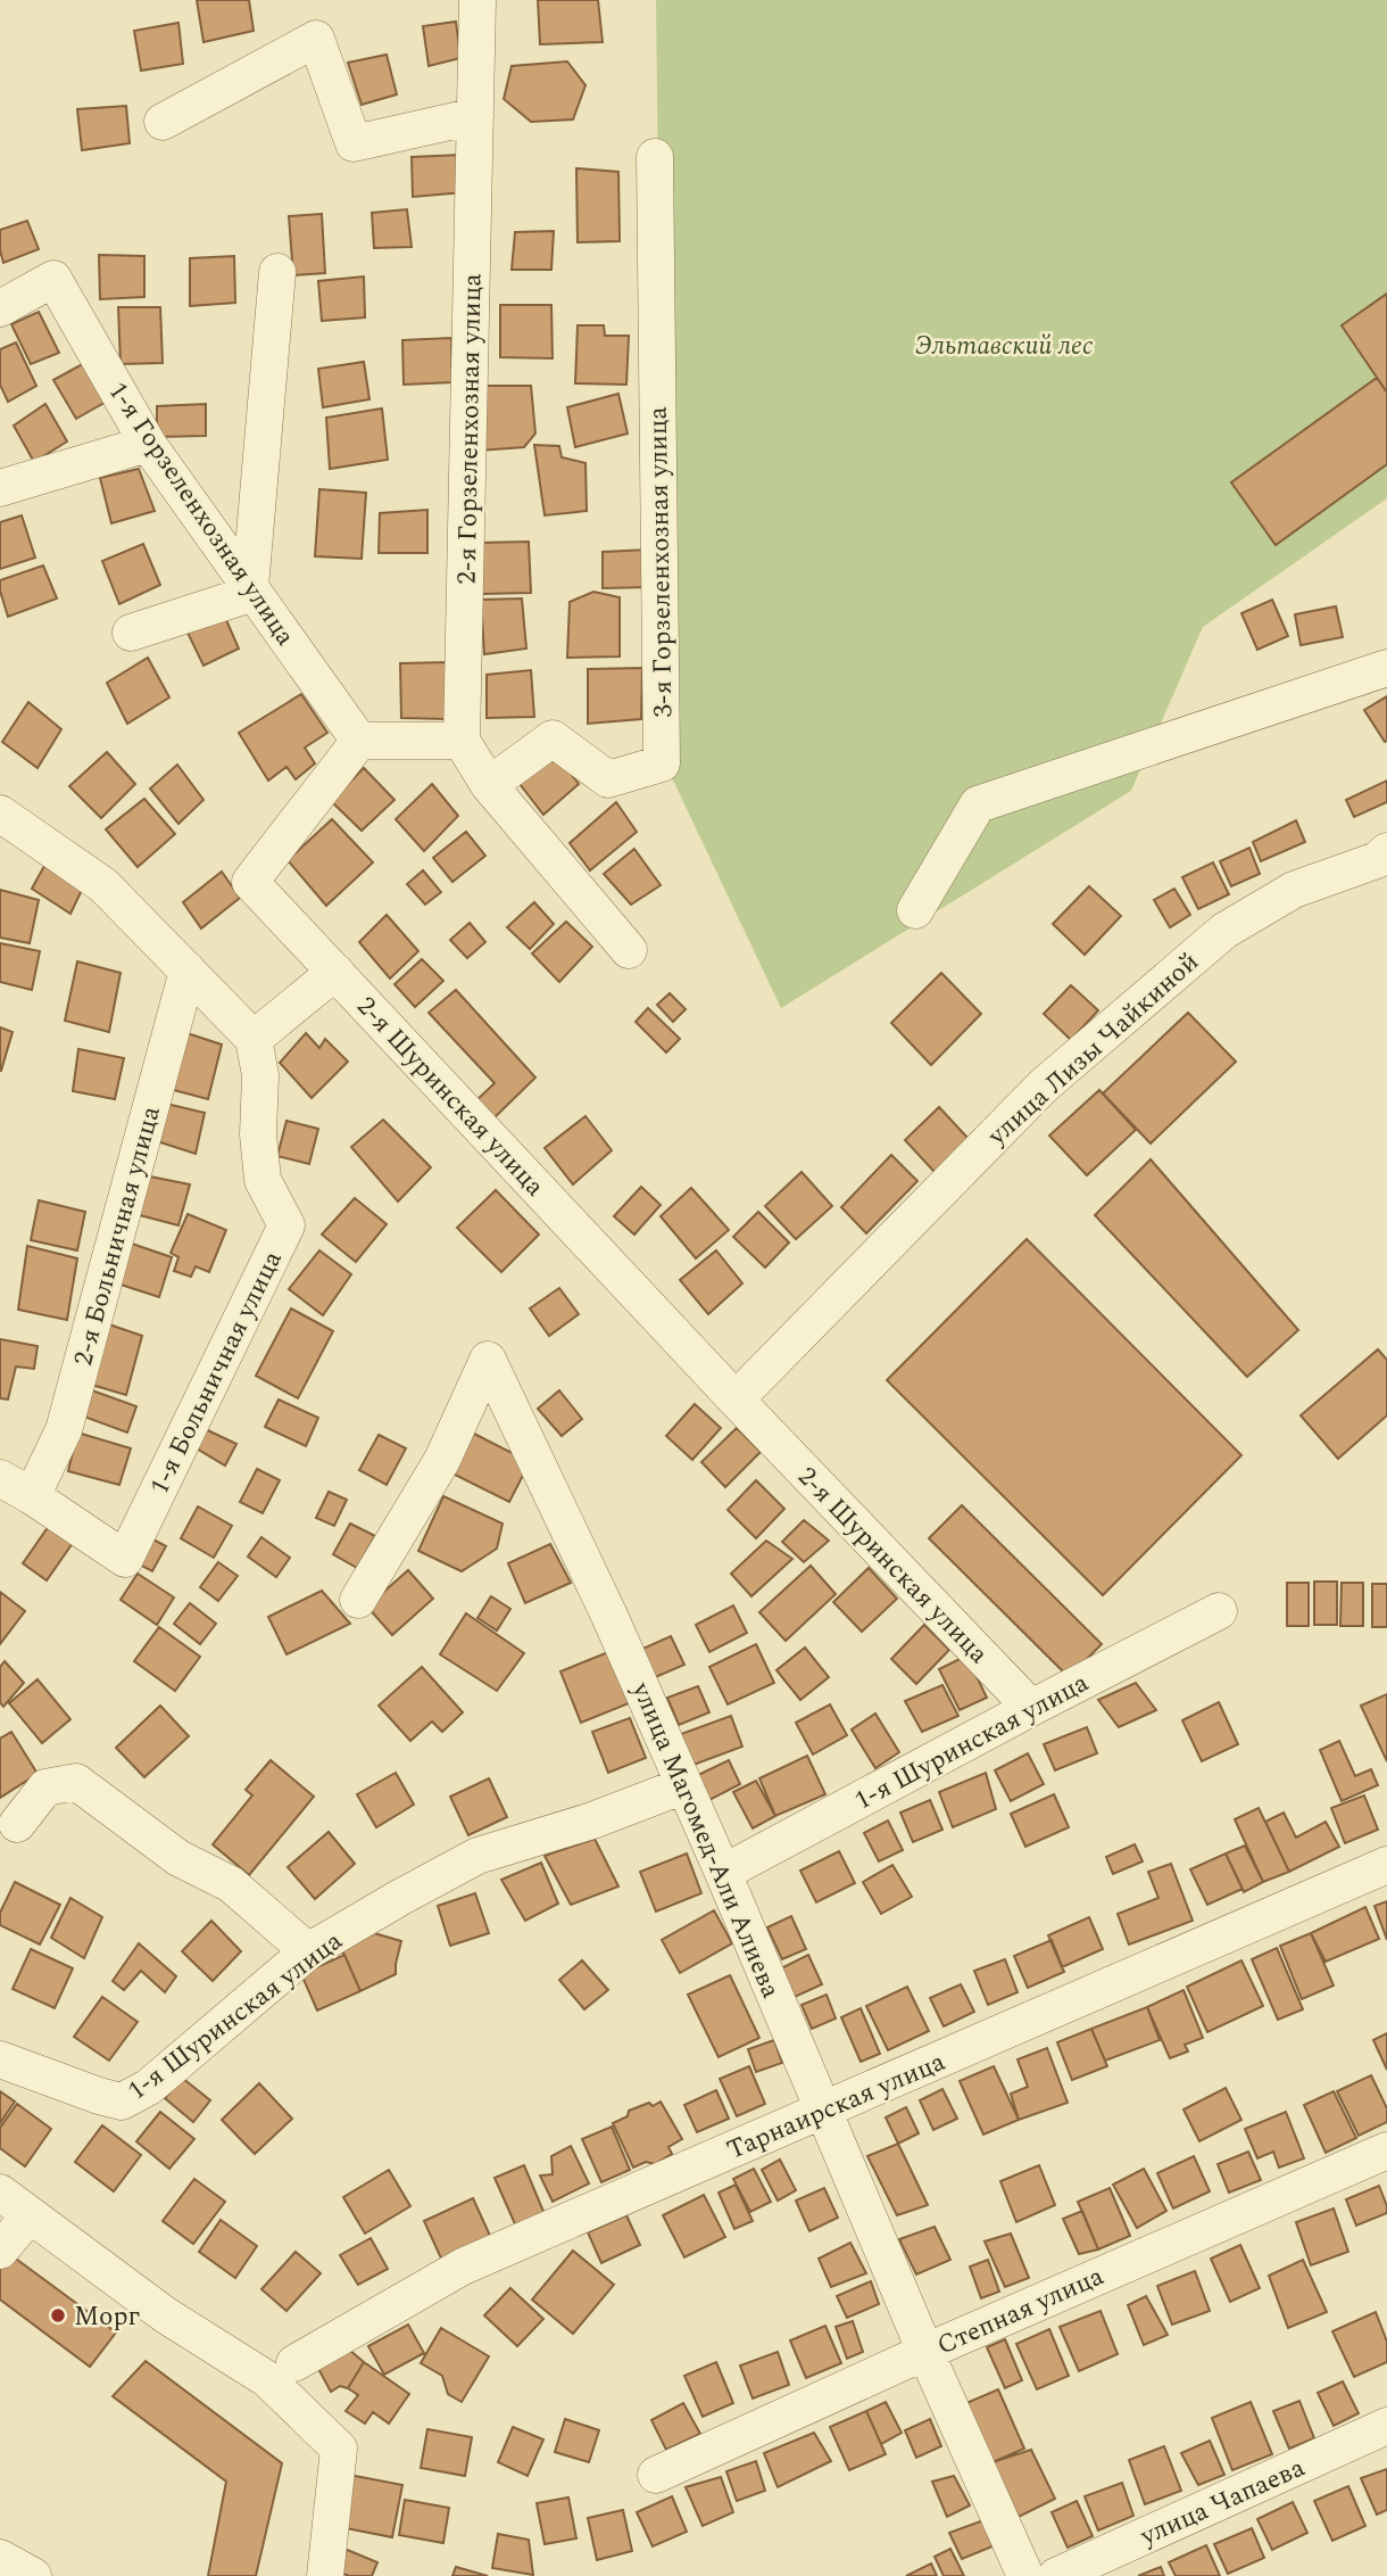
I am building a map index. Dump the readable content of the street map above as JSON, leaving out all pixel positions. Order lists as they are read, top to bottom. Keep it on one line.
{"streets":{"street":["2-я Горзеленхозная улица","1-я Горзеленхозная улица","3-я Горзеленхозная улица","улица Лизы Чайкиной","2-я Шуринская улица","2-я Больничная улица","1-я Больничная улица","1-я Шуринская улица","улица Магомед-Али Алиева","Тарнаирская улица","Степная улица","улица Чапаева"]},"crossings":[["1-я Горзеленхозная улица","2-я Шуринская улица"],["улица Лизы Чайкиной","2-я Шуринская улица"],["2-я Шуринская улица","1-я Шуринская улица"],["2-я Больничная улица","1-я Больничная улица"],["1-я Шуринская улица","улица Магомед-Али Алиева"],["улица Магомед-Али Алиева","Тарнаирская улица"],["улица Магомед-Али Алиева","Степная улица"]],"parks":["Эльтавский лес"],"places":["Морг"]}
